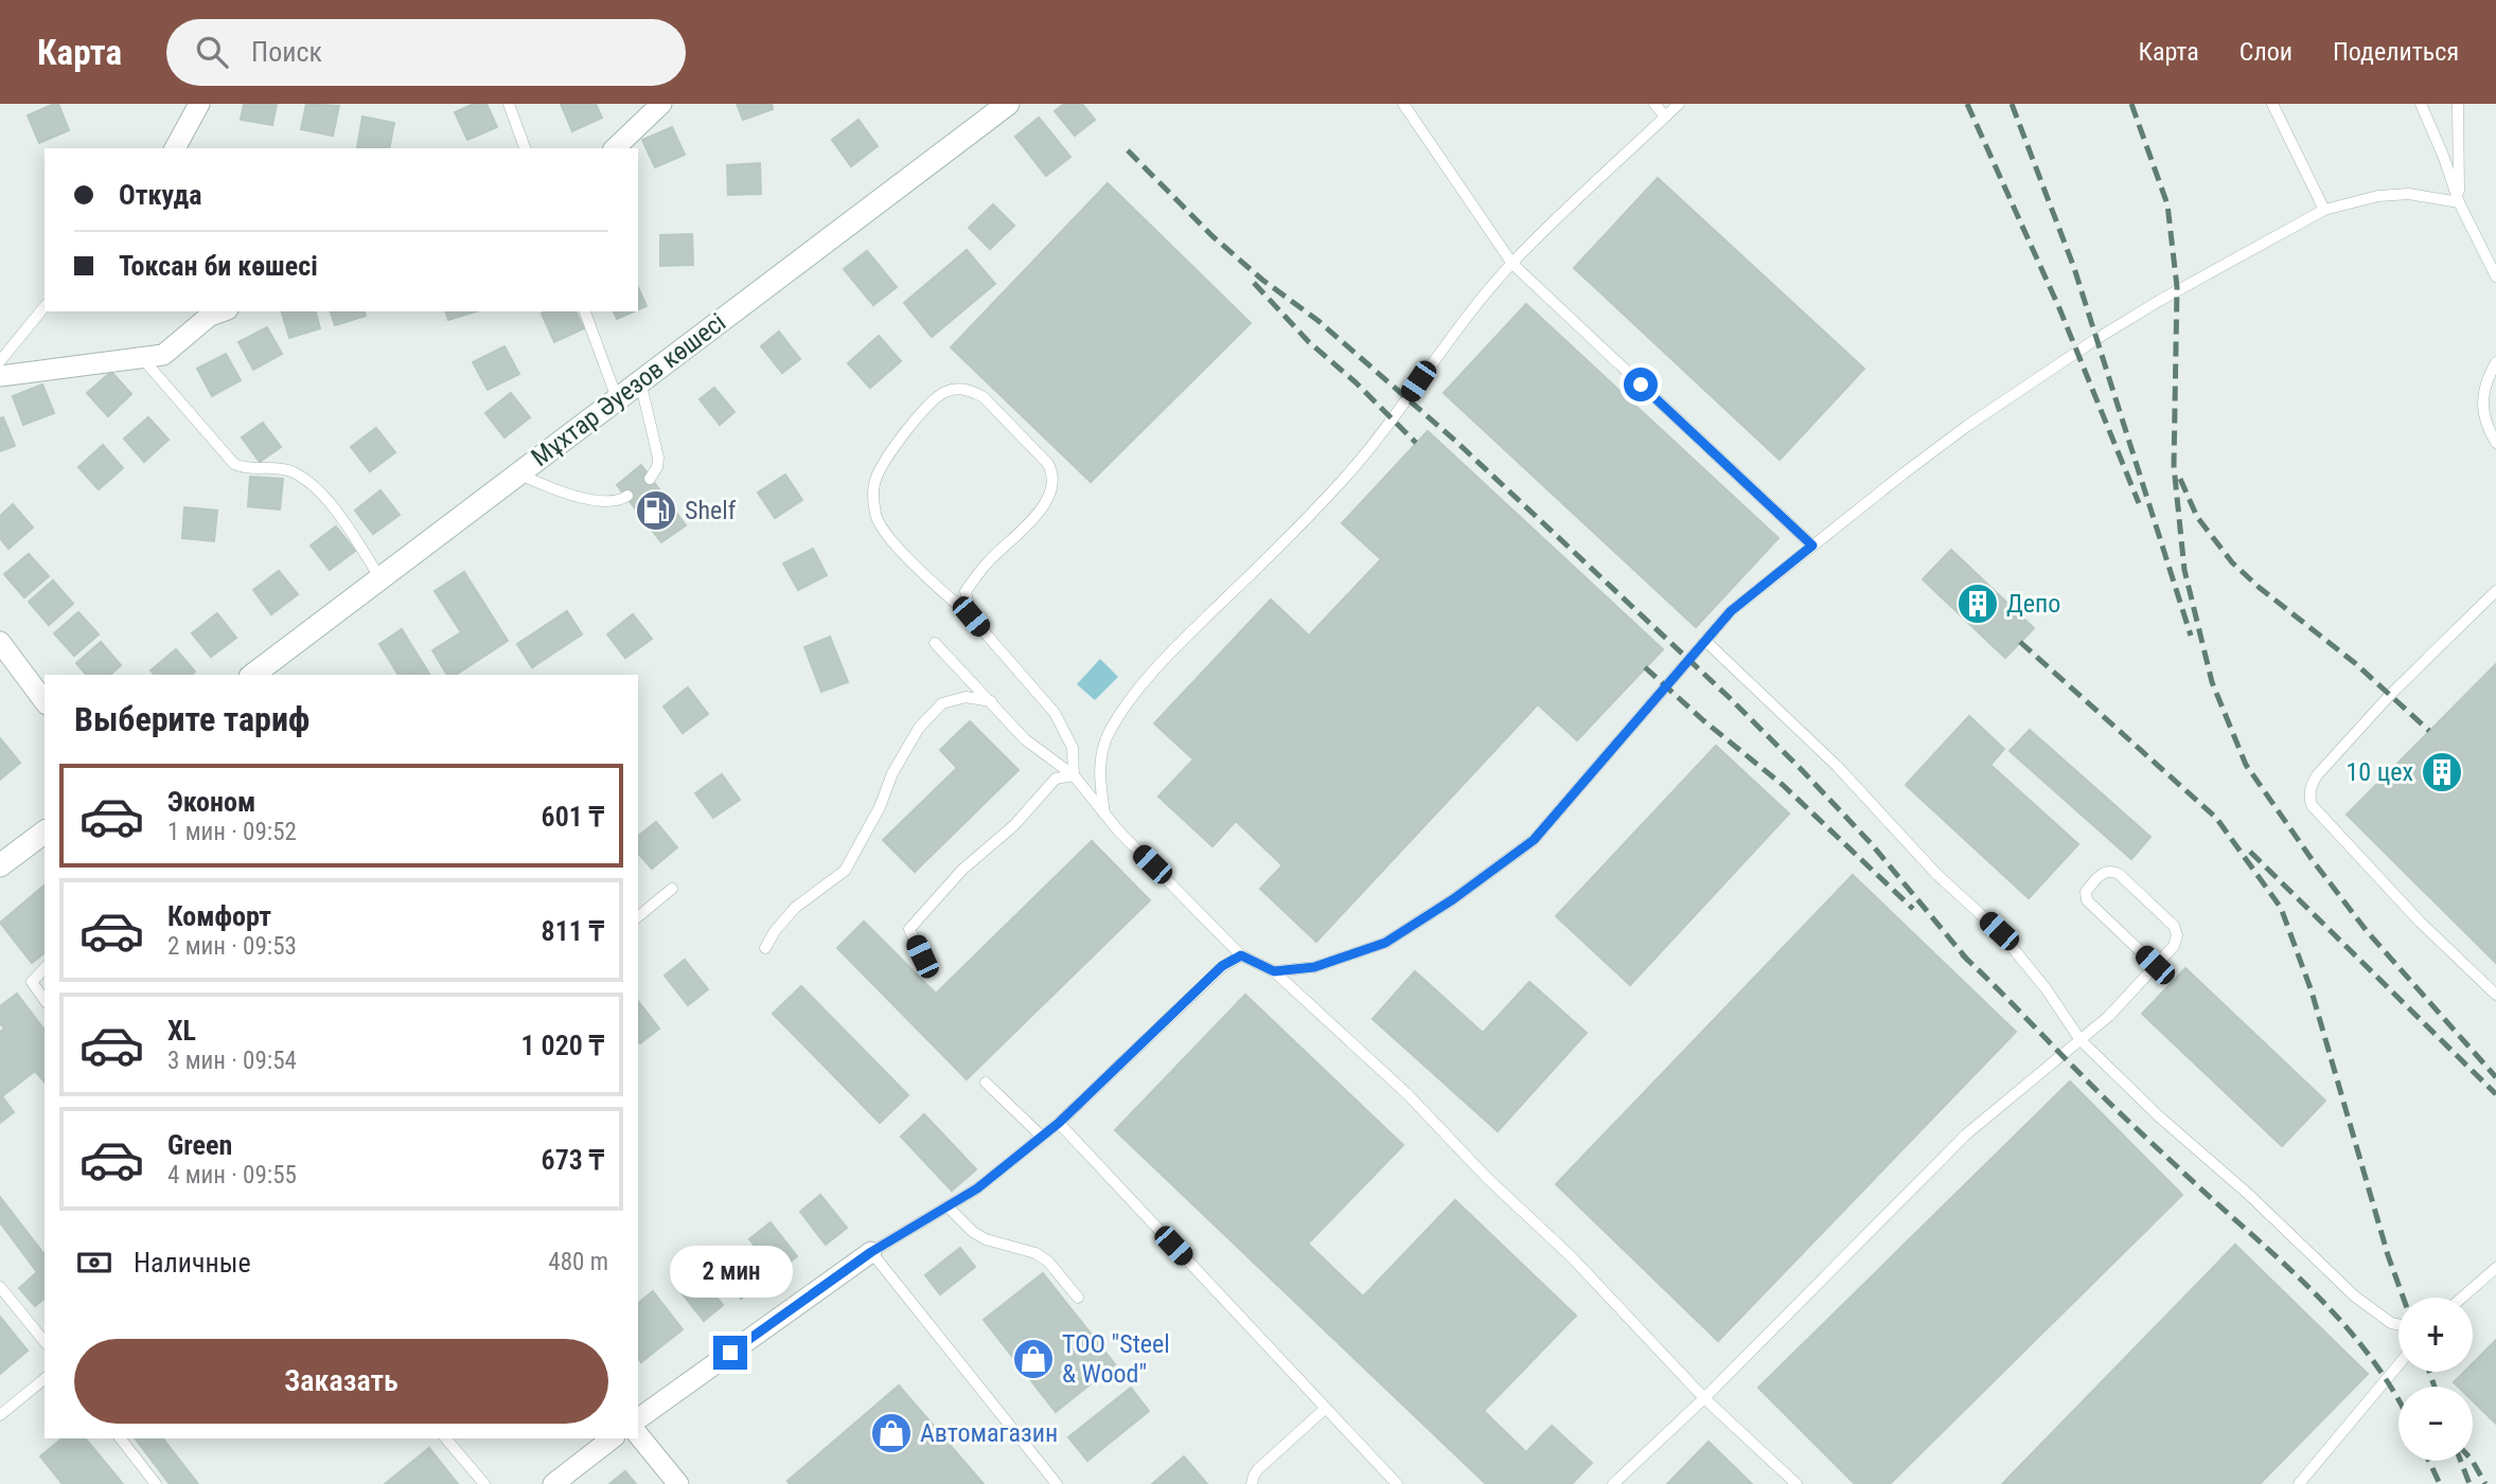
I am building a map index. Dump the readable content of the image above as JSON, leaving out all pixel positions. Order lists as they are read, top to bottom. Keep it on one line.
{"streets":{"street":["Мұхтар Әуезов көшесі"]},"places":{"fuel station":["Shelf"],"building":["Депо","10 цех"],"shop":["TOO \"Steel & Wood\"","Автомагазин"]},"page":{"header":"Карта","search":"Поиск","nav":["Карта","Слои","Поделиться"],"banner":["Откуда","Токсан би көшесі"],"heading":"Выберите тариф","list":[{"name":"Эконом","note":"1 мин · 09:52","value":"601 ₸"},{"name":"Комфорт","note":"2 мин · 09:53","value":"811 ₸"},{"name":"XL","note":"3 мин · 09:54","value":"1 020 ₸"},{"name":"Green","note":"4 мин · 09:55","value":"673 ₸"}],"pay":["Наличные","480 m"],"bubble":"2 мин","map_buttons":["+","−"],"buttons":"Заказать"}}
